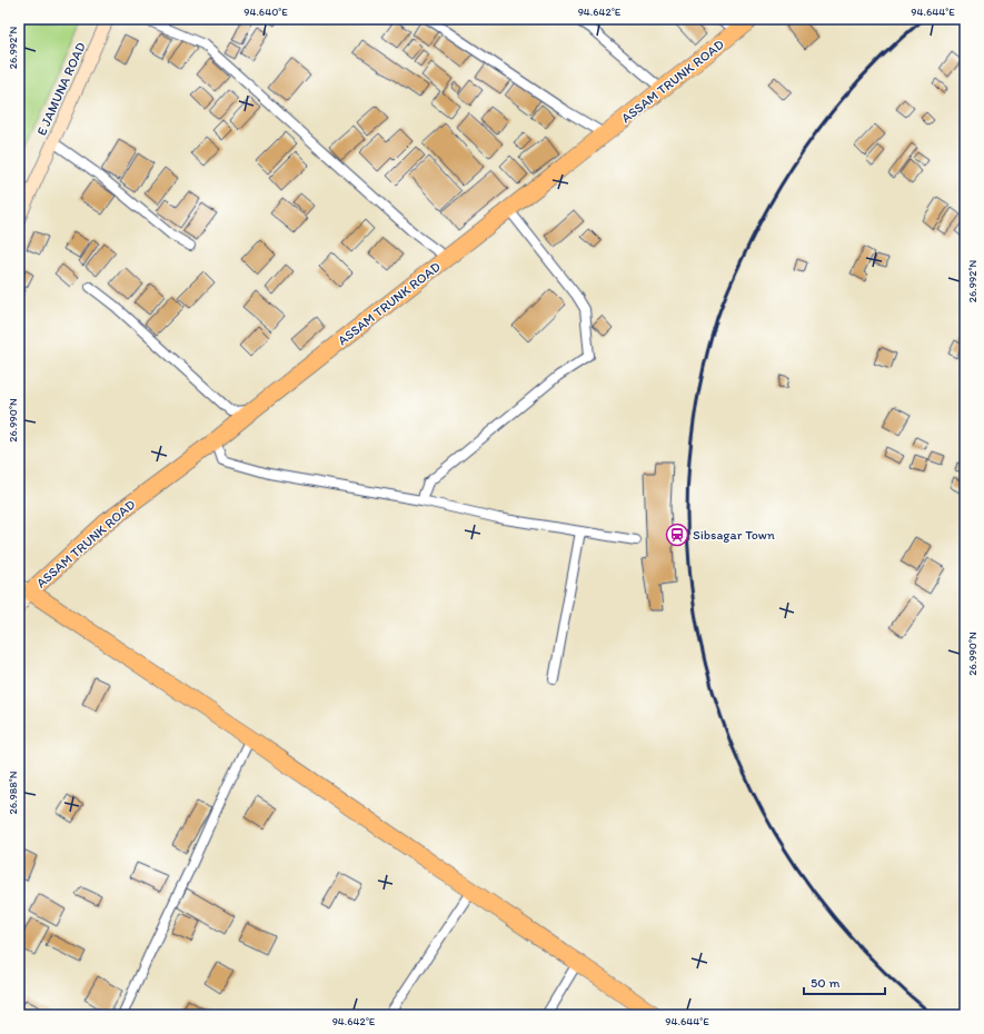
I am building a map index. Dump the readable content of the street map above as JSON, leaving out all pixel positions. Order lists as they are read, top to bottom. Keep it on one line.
{"streets":{"highway":["ASSAM TRUNK ROAD"],"street":["E JAMUNA ROAD"]},"places":{"station":["Sibsagar Town"]},"scale_bar":"50 m","coordinates":["94.640°E","94.642°E","94.644°E","26.992°N","26.990°N","26.988°N"]}
